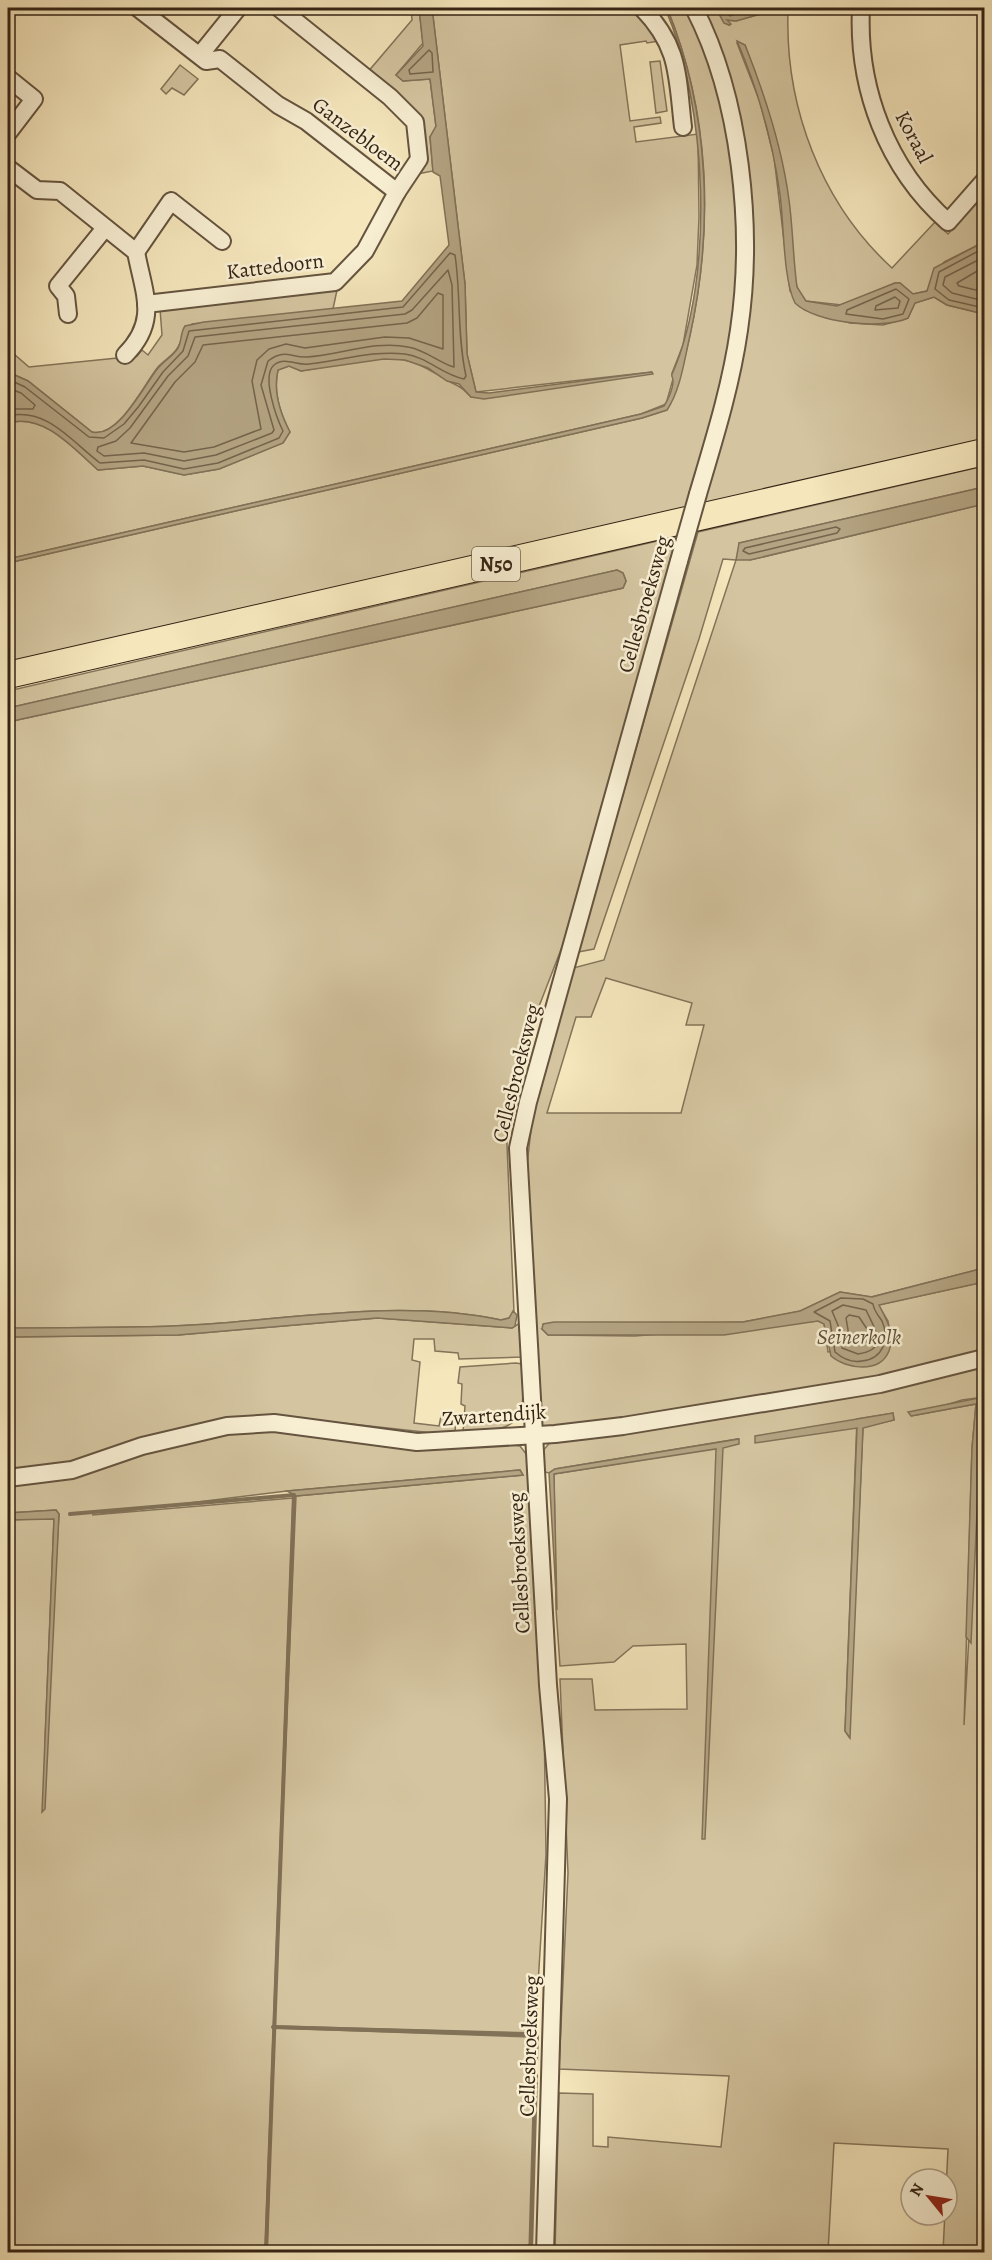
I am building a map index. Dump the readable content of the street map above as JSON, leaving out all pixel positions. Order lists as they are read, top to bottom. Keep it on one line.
{"streets":{"highway":["N50"],"street":["Ganzebloem","Koraal","Kattedoorn","Cellesbroeksweg","Zwartendijk"]},"crossings":[["Ganzebloem","Kattedoorn"],["Cellesbroeksweg","Zwartendijk"]],"water":["Seinerkolk"],"north":"top left"}
